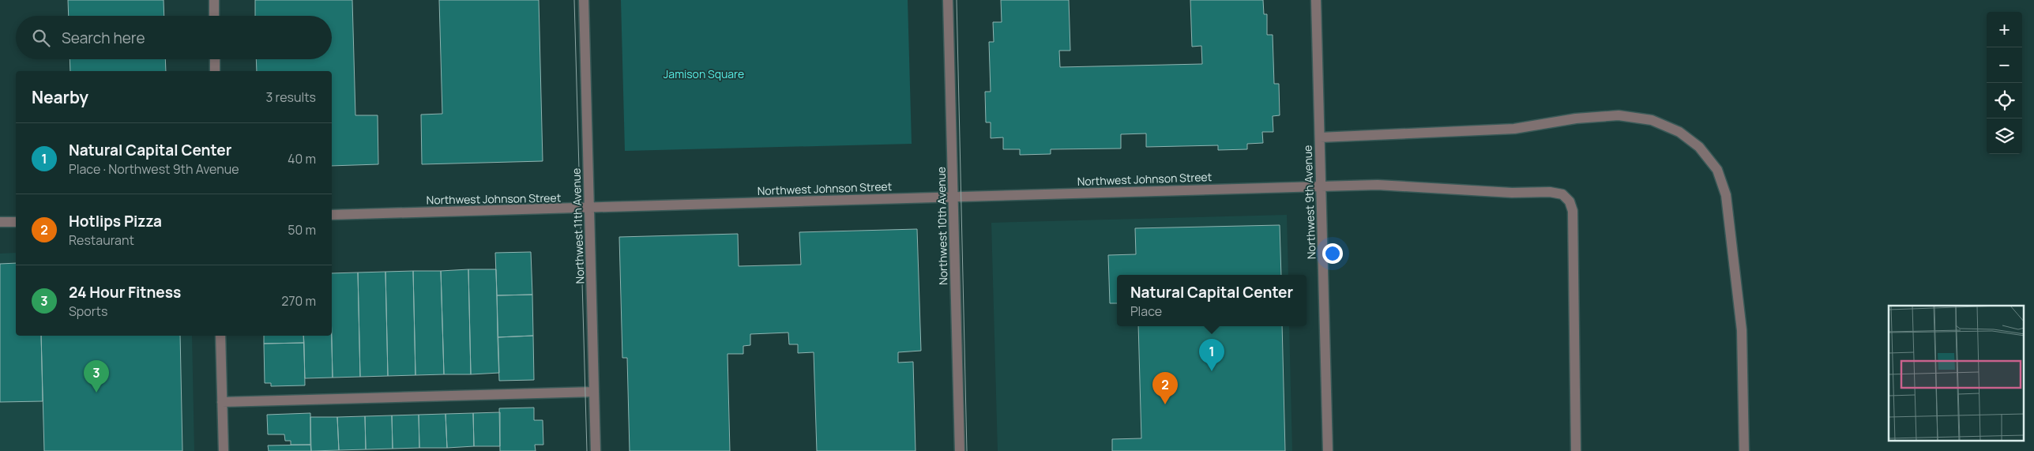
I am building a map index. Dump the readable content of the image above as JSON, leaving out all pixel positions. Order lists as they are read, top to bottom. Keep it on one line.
{"streets":{"street":["Northwest Johnson Street","Northwest 9th Avenue","Northwest 11th Avenue","Northwest 10th Avenue"]},"crossings":[["Northwest Johnson Street","Northwest 9th Avenue"],["Northwest Johnson Street","Northwest 11th Avenue"],["Northwest Johnson Street","Northwest 10th Avenue"]],"parks":["Jamison Square"],"page":{"map_buttons":["+","−"],"search":"Search here","heading":["Nearby","3 results"],"list":[{"mark":"1","name":"Natural Capital Center","note":"Place · Northwest 9th Avenue","value":"40 m"},{"mark":"2","name":"Hotlips Pizza","note":"Restaurant","value":"50 m"},{"mark":"3","name":"24 Hour Fitness","note":"Sports","value":"270 m"}],"popup":["Natural Capital Center","Place"],"pins":["1","3","2"]}}
